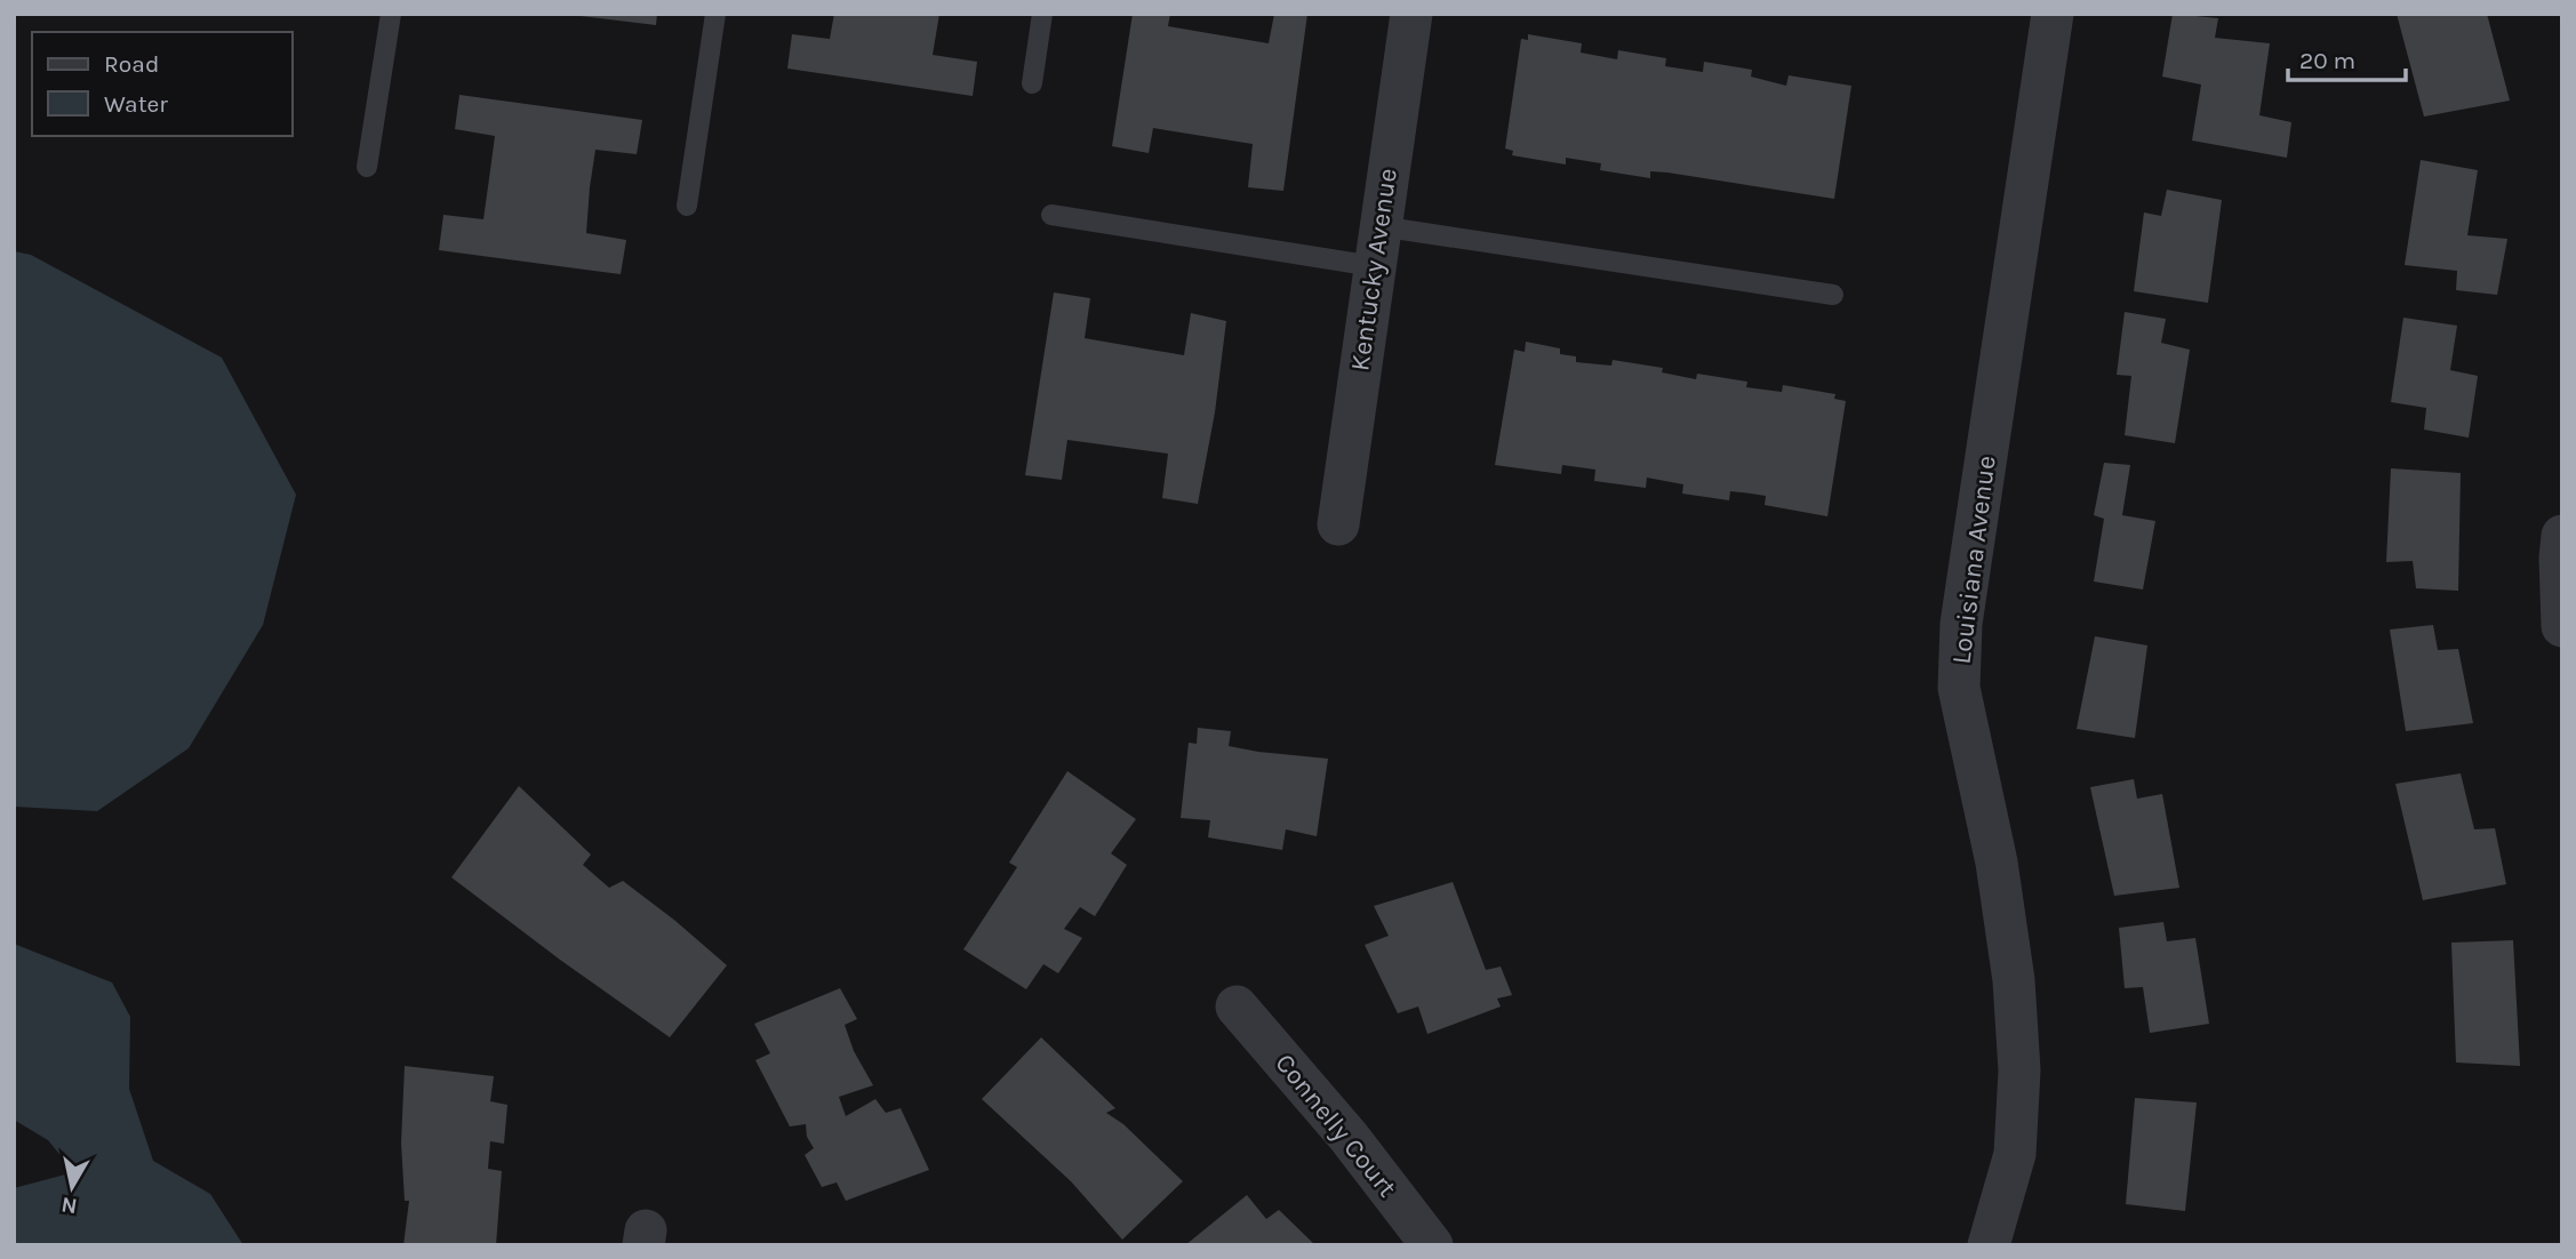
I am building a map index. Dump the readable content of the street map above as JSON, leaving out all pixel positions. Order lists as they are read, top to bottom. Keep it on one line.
{"streets":{"street":["Kentucky Avenue","Louisiana Avenue","Connelly Court"]},"legend":["Road","Water"],"scale_bar":"20 m","north":"bottom"}
